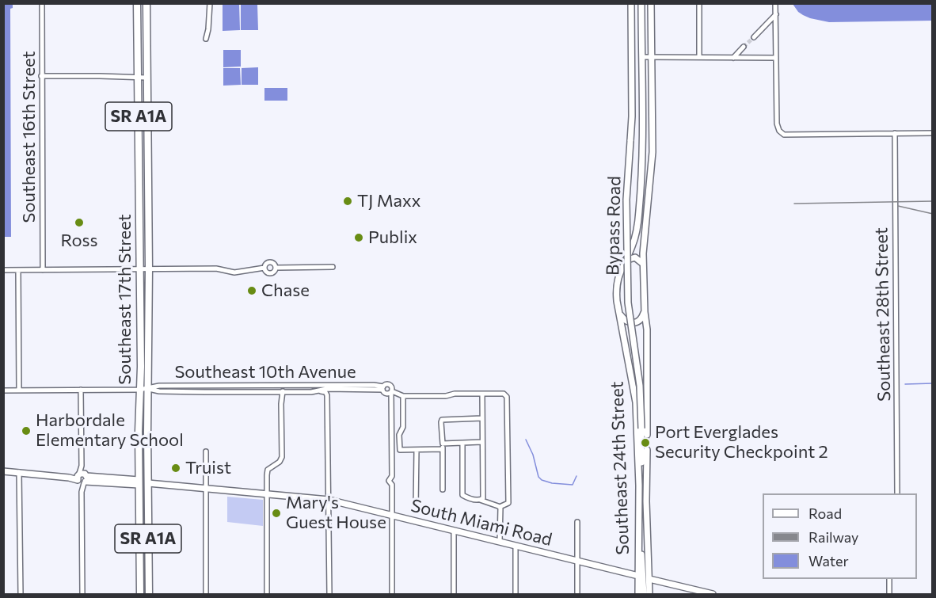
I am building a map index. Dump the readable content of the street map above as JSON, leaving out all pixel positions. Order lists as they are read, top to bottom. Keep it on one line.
{"streets":{"main road":["SR A1A","Southeast 17th Street"],"street":["Southeast 16th Street","Bypass Road","Southeast 28th Street","Southeast 10th Avenue","Southeast 24th Street","South Miami Road"]},"crossings":[["Bypass Road","Southeast 24th Street"],["Southeast 17th Street","Southeast 10th Avenue"],["Southeast 17th Street","South Miami Road"],["Southeast 24th Street","South Miami Road"]],"places":["TJ Maxx","Ross","Publix","Chase","Harbordale Elementary School","Port Everglades Security Checkpoint 2","Truist","Mary's Guest House"],"legend":["Road","Railway","Water"]}
